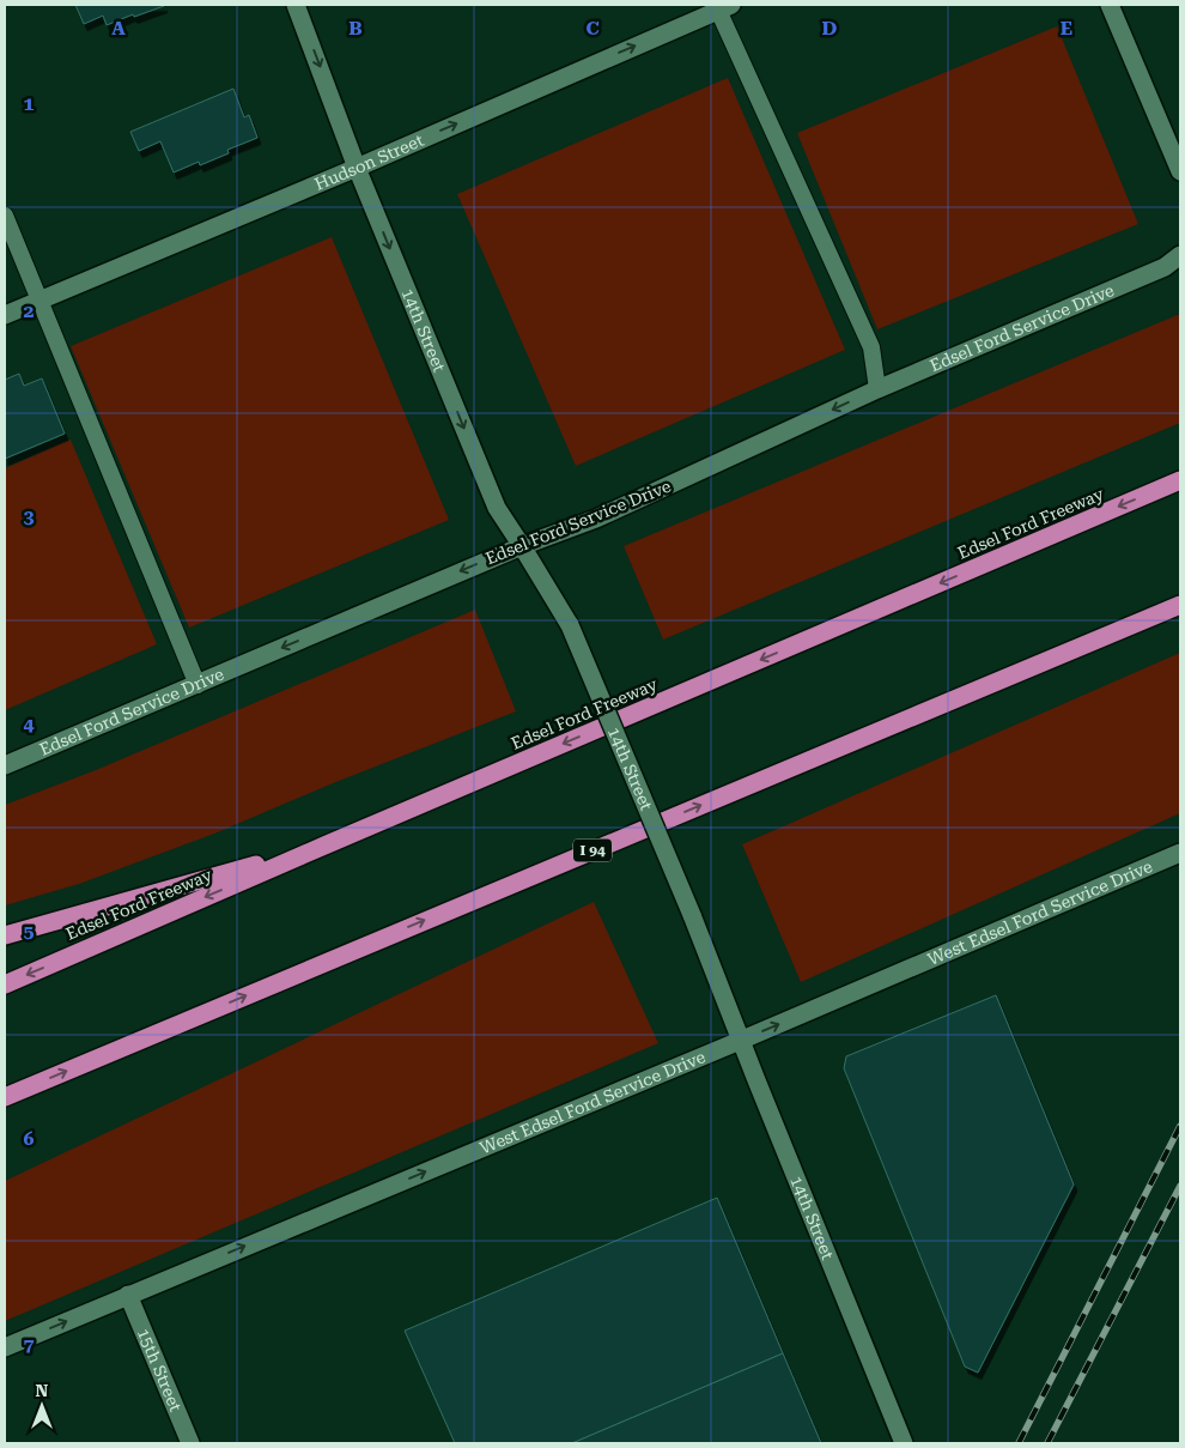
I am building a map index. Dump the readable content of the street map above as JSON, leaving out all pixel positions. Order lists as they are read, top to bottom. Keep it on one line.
{"streets":{"highway":["Edsel Ford Freeway","I 94"],"street":["Hudson Street","Edsel Ford Service Drive","14th Street","West Edsel Ford Service Drive","15th Street"]},"crossings":[["Hudson Street","14th Street"],["Edsel Ford Service Drive","14th Street"],["14th Street","West Edsel Ford Service Drive"],["West Edsel Ford Service Drive","15th Street"]],"one_way":["Hudson Street","Edsel Ford Service Drive","14th Street","West Edsel Ford Service Drive"],"north":"top","grid":{"columns":["A","B","C","D","E"],"rows":["1","2","3","4","5","6","7"]}}
